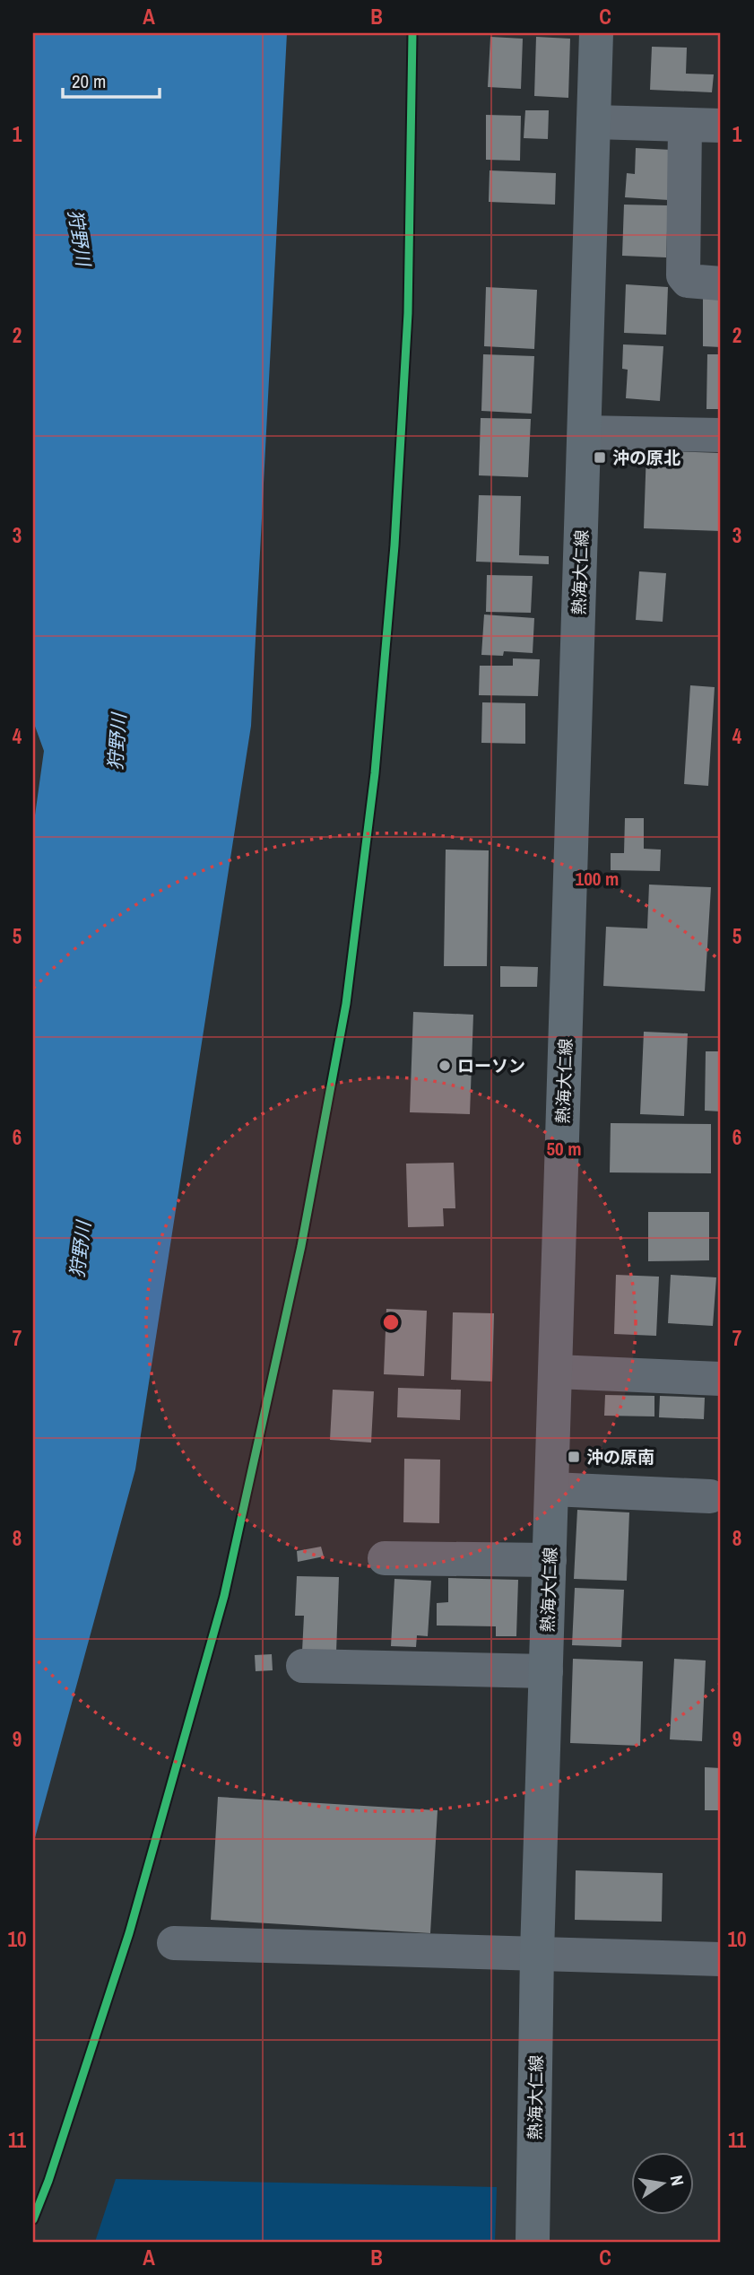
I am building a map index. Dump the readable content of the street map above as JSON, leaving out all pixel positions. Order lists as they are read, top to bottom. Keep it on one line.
{"streets":{"main road":["熱海大仁線"]},"water":["狩野川"],"places":{"transit":["沖の原北","沖の原南"],"other":["ローソン"]},"scale_bar":"20 m","north":"right","grid":{"columns":["A","B","C"],"rows":["1","2","3","4","5","6","7","8","9","10","11"]},"rings":["100 m","50 m"]}
